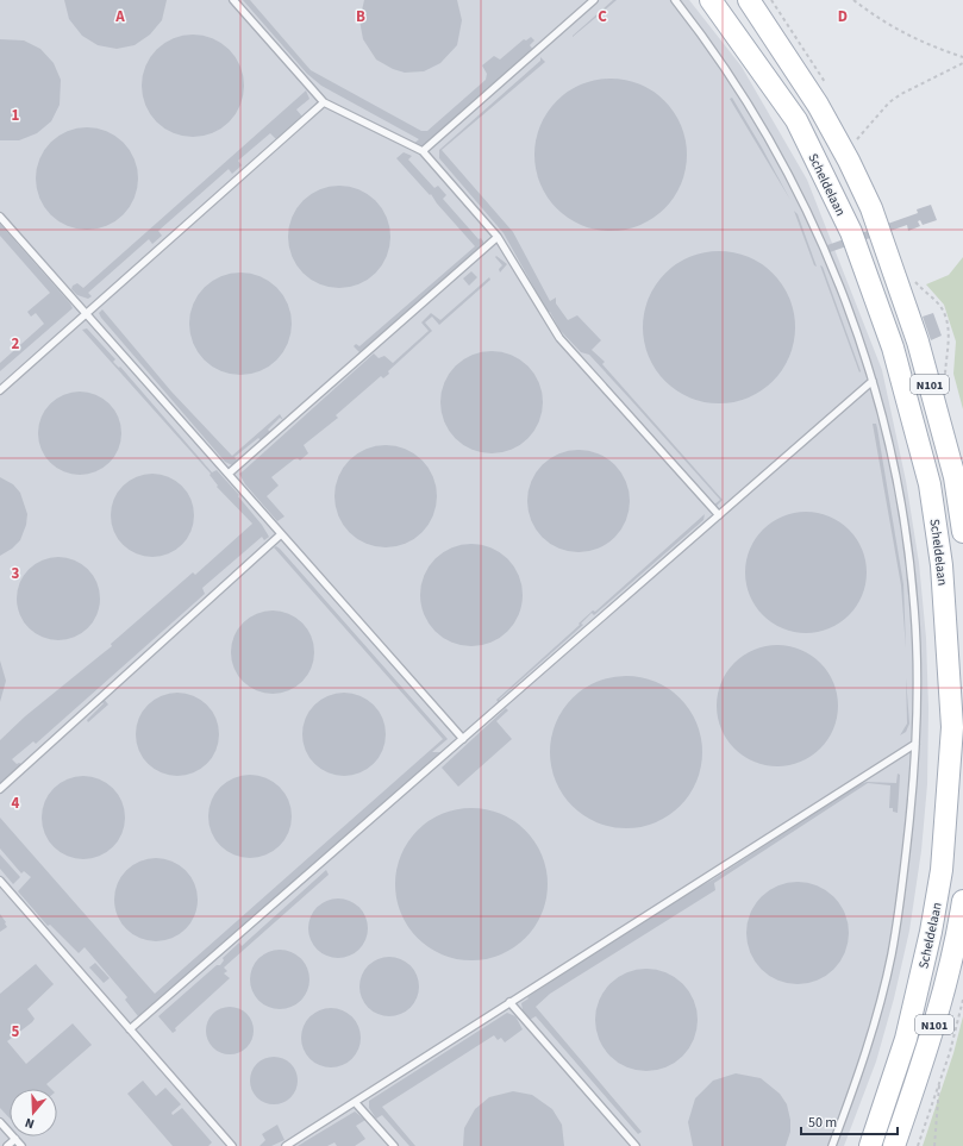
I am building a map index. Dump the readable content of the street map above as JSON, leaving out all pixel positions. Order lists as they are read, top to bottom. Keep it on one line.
{"streets":{"main road":["Scheldelaan","N101"]},"scale_bar":"50 m","north":"bottom","grid":{"columns":["A","B","C","D"],"rows":["1","2","3","4","5"]}}
